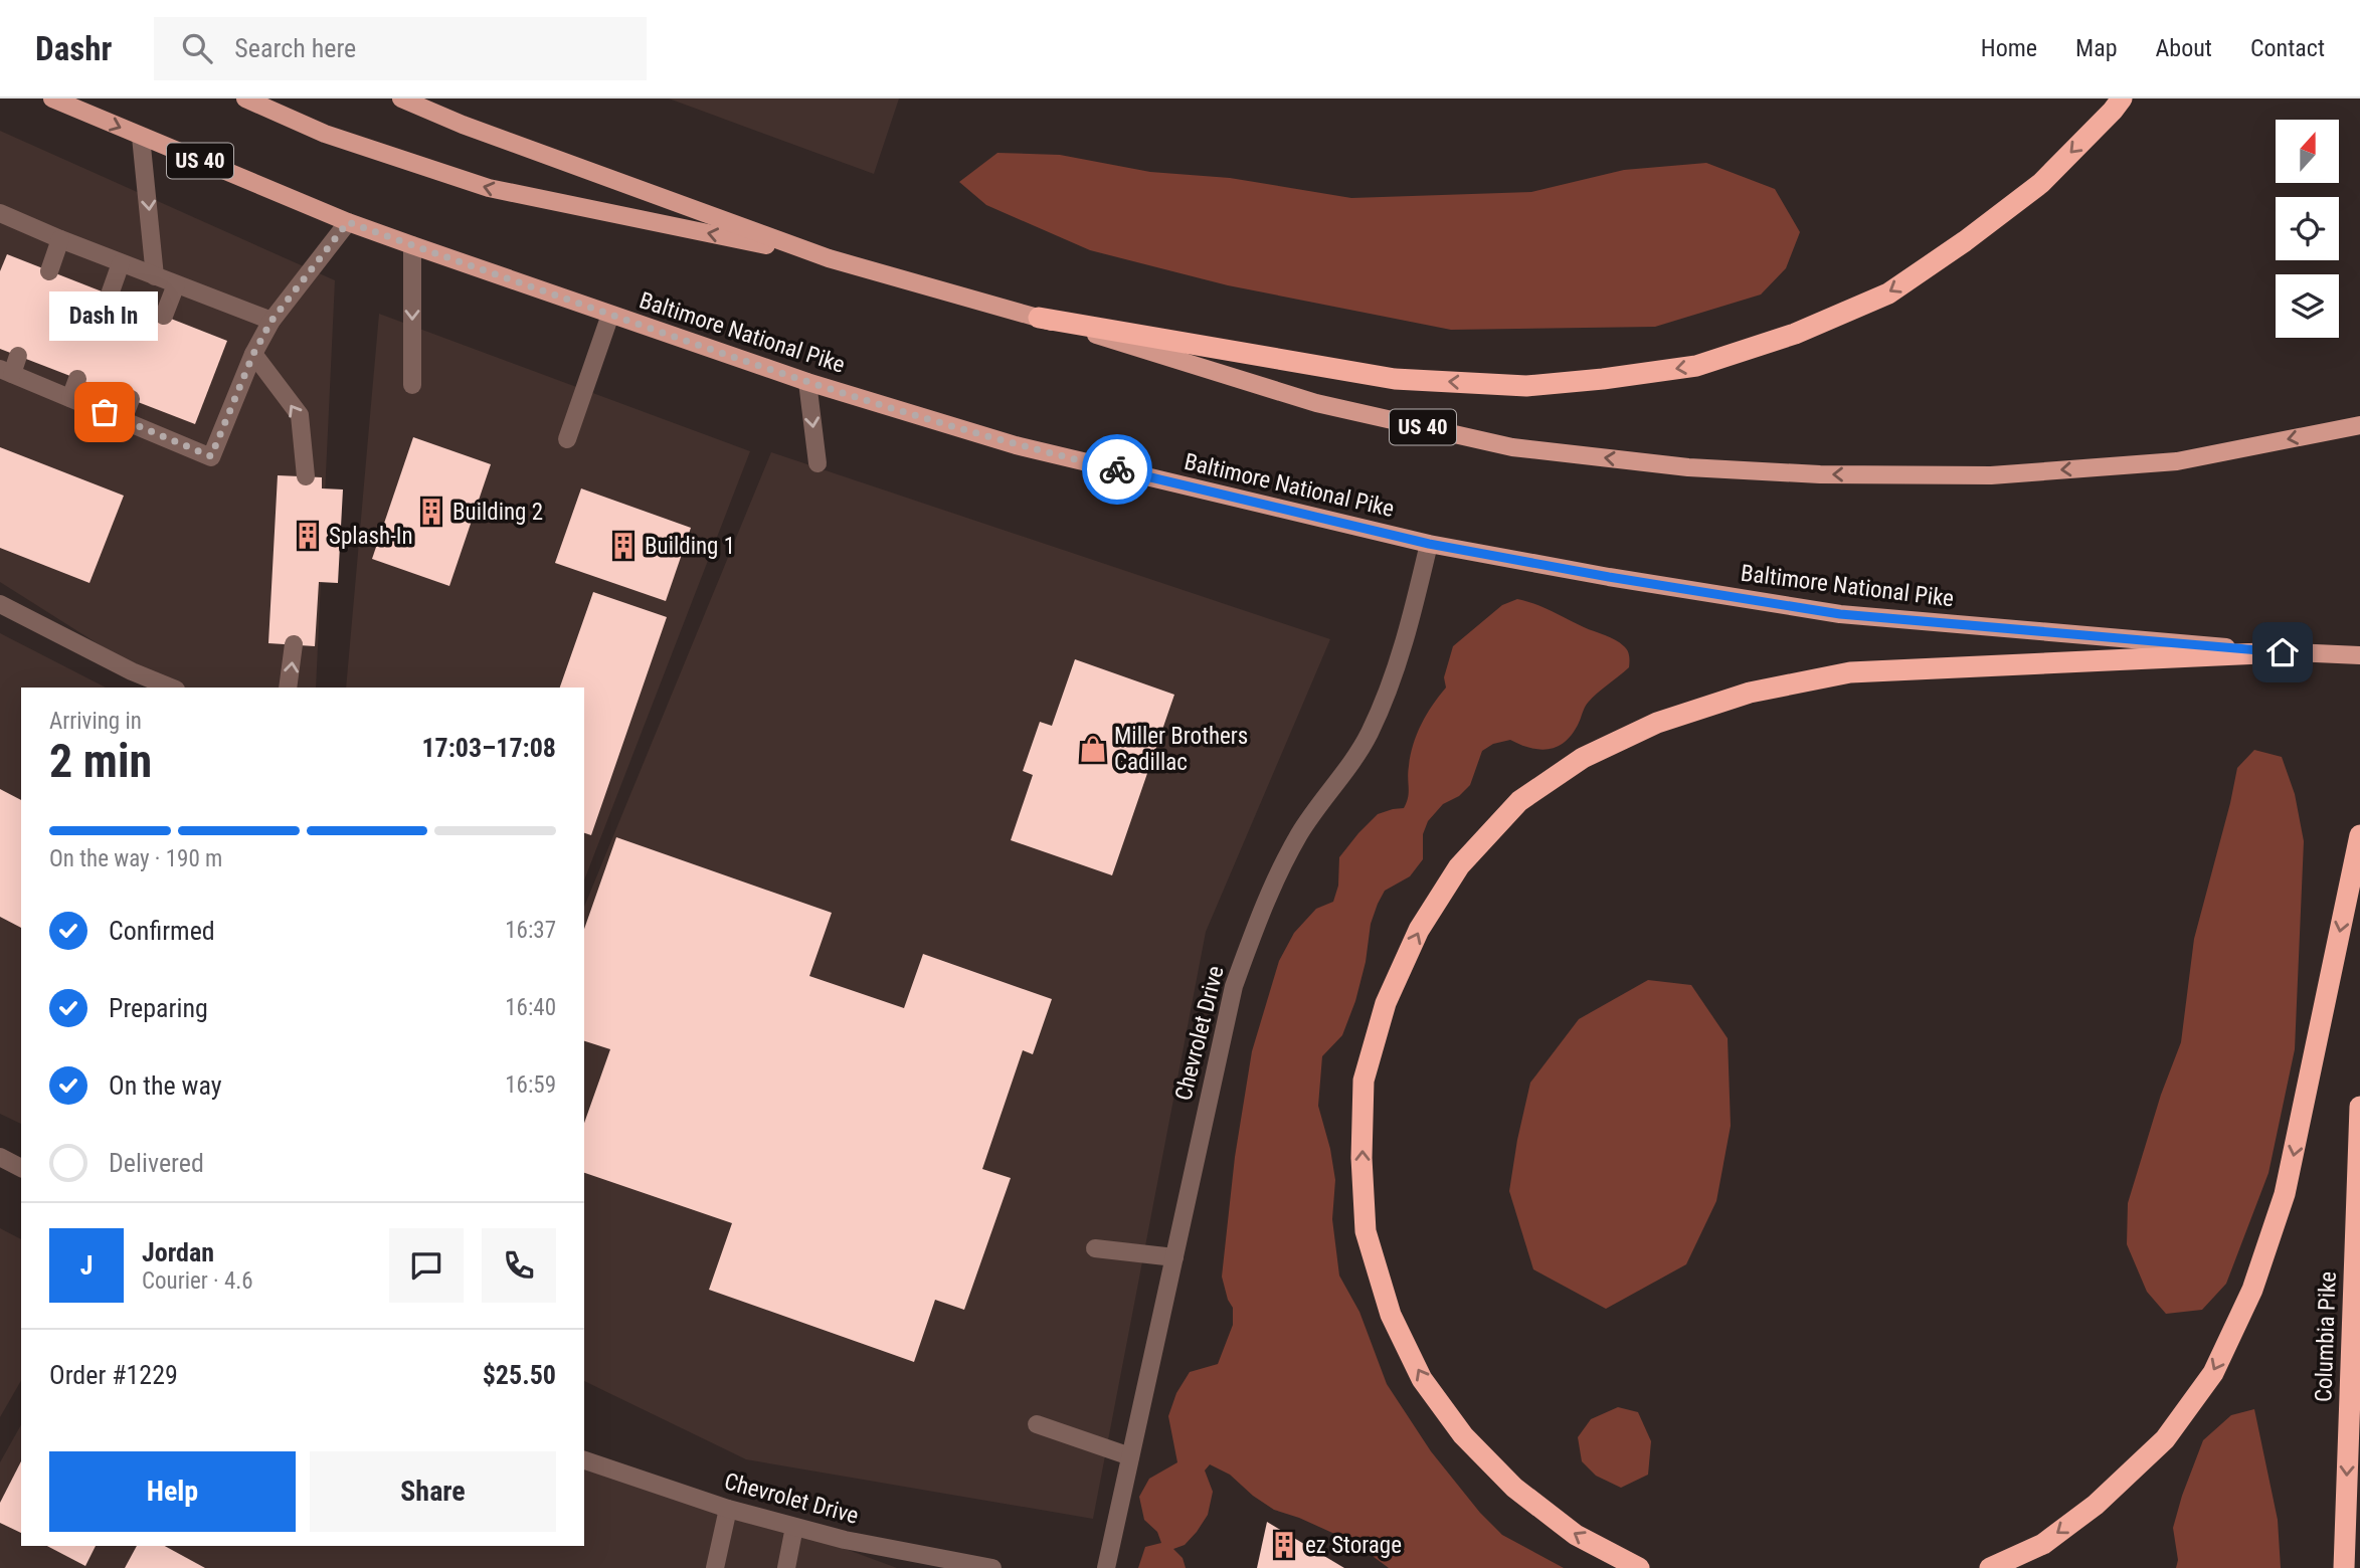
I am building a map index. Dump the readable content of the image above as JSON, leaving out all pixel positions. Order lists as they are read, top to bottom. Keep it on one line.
{"streets":{"highway":["Columbia Pike"],"main road":["US 40","Baltimore National Pike"],"street":["Chevrolet Drive"]},"crossings":[["Baltimore National Pike","Chevrolet Drive"]],"one_way":["Columbia Pike"],"places":{"other":["Dash In"],"building":["Building 2","Splash-In","Building 1","ez Storage"],"shop":["Miller Brothers Cadillac"]},"north":"top","page":{"header":"Dashr","search":"Search here","nav":["Home","Map","About","Contact"],"bubble":"Dash In","heading":["2 min","Arriving in","17:03–17:08"],"panel":["Jordan","Courier · 4.6","Order #1229","$25.50"],"bar":"On the way · 190 m","list":[["Confirmed","16:37"],["Preparing","16:40"],["On the way","16:59"],"Delivered"],"round":"J","buttons":["Help","Share"]}}
